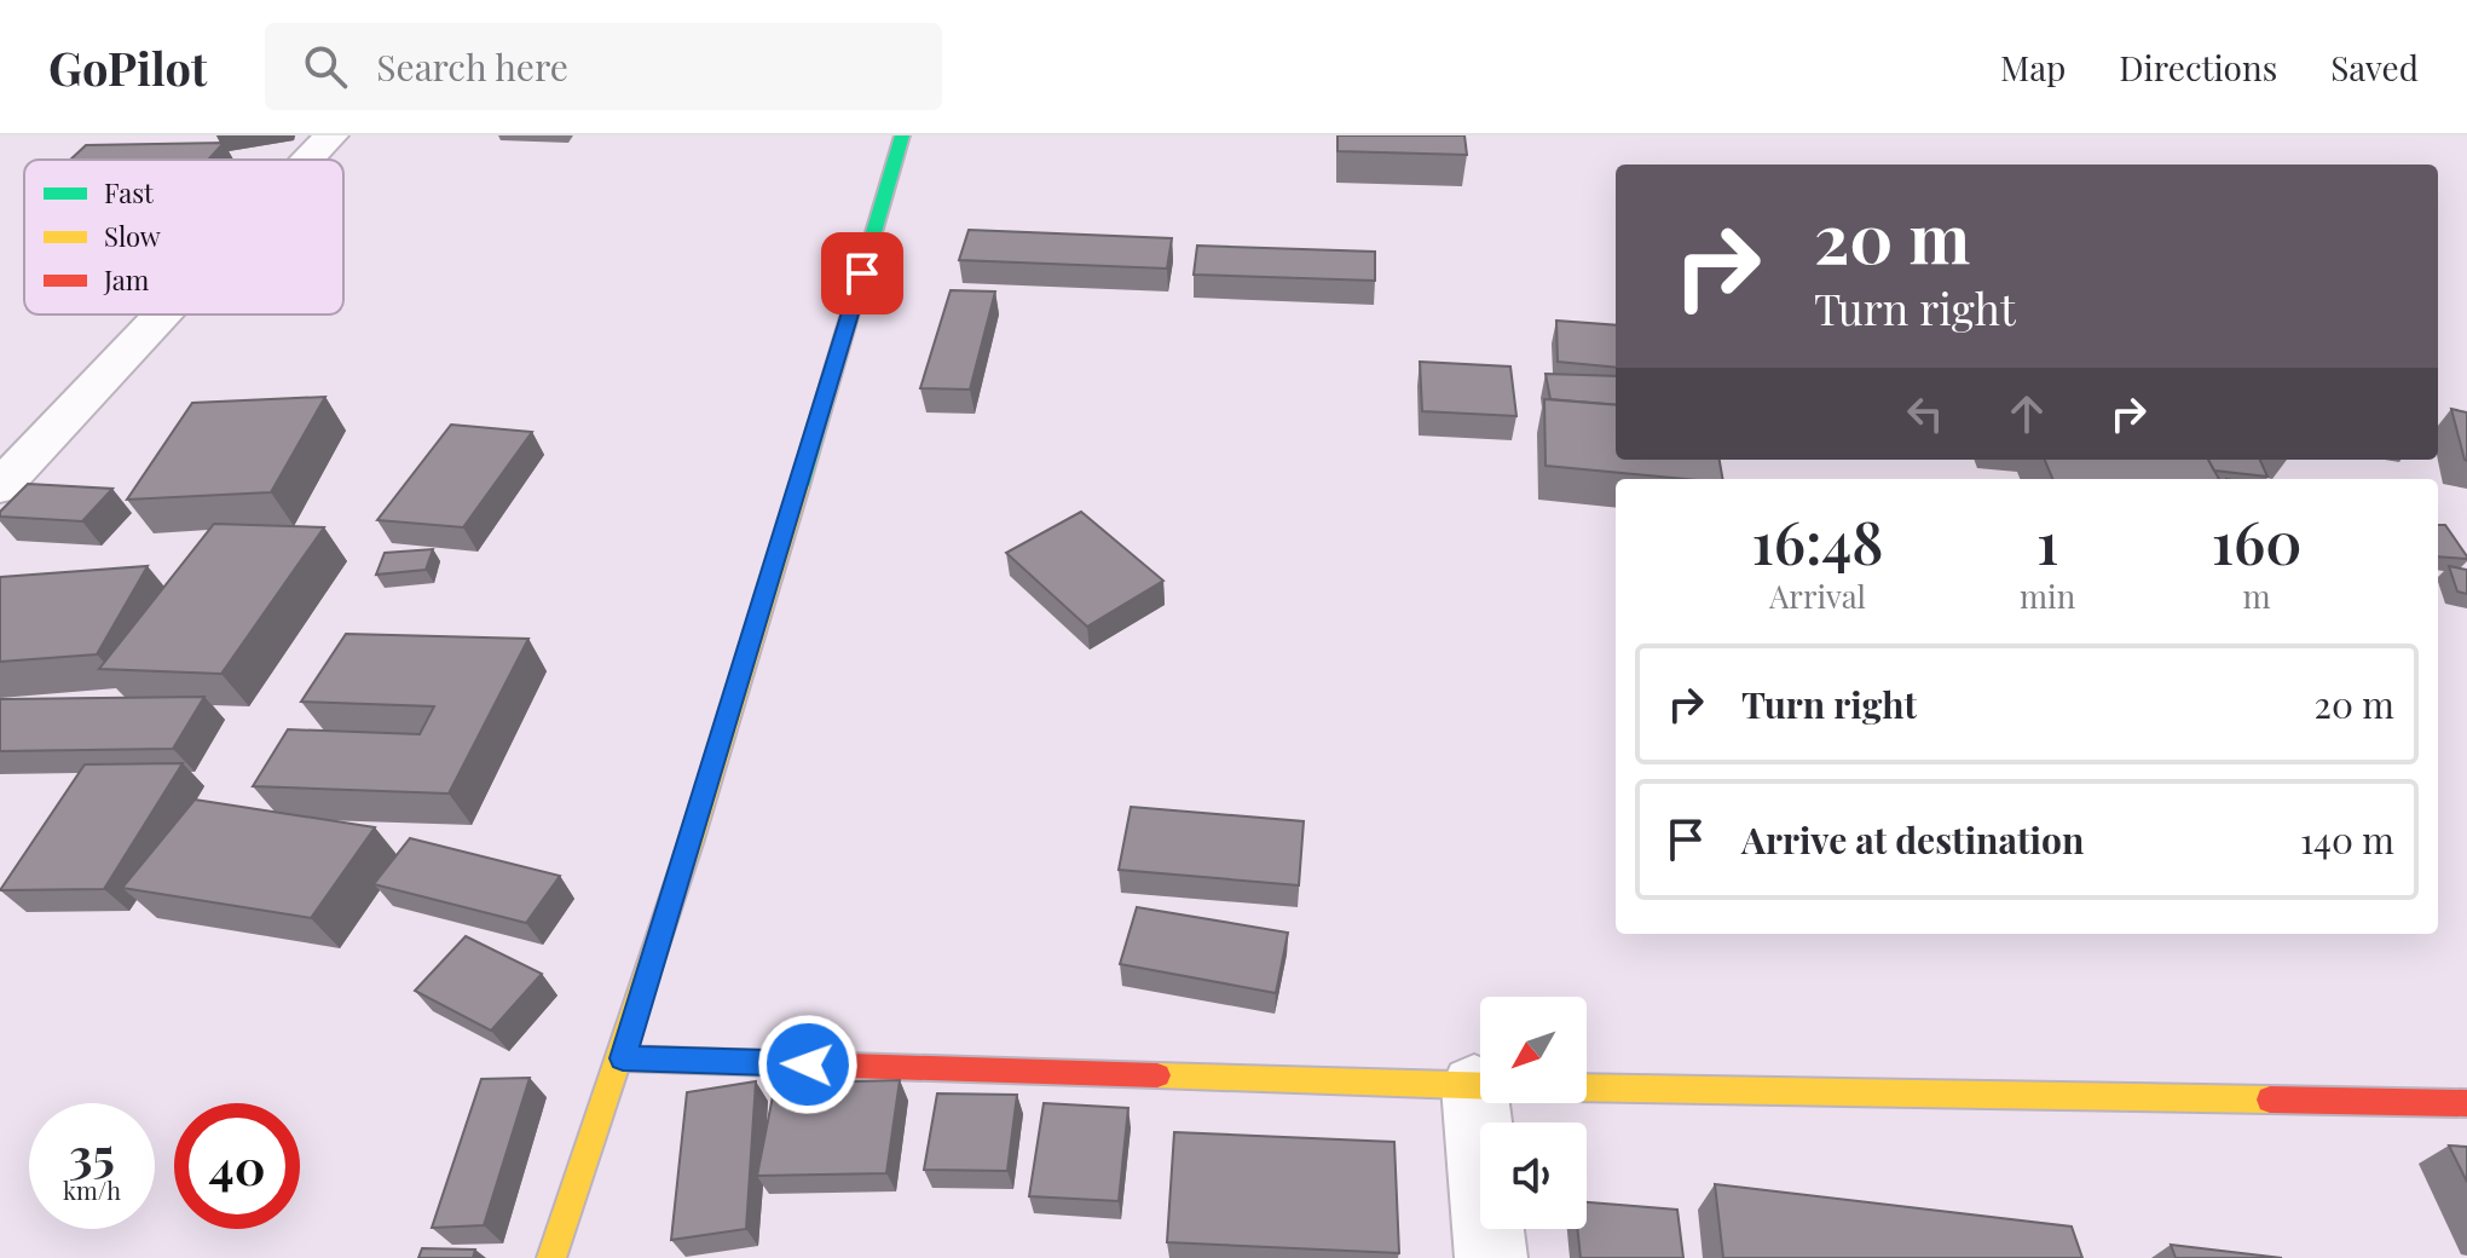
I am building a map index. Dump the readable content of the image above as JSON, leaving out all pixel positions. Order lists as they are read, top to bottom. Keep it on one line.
{"legend":["Fast","Slow","Jam"],"north":"bottom left","page":{"header":"GoPilot","search":"Search here","nav":["Map","Directions","Saved"],"turn":["20 m","Turn right"],"eta":["16:48","Arrival","1","min","160","m"],"list":[{"name":"Turn right","value":"20 m"},{"name":"Arrive at destination","value":"140 m"}],"speed":"35 km/h","limit":"40"}}
